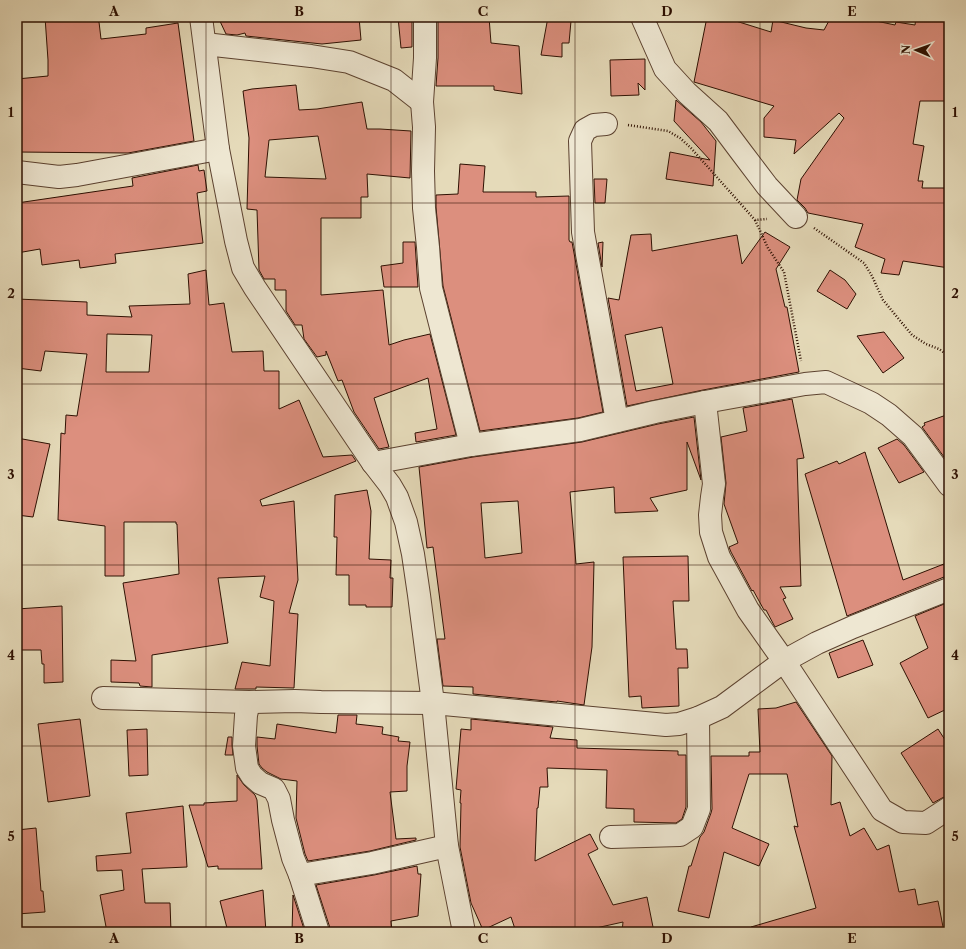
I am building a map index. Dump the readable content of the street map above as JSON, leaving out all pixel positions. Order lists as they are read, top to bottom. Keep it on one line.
{"north":"left","grid":{"columns":["A","B","C","D","E"],"rows":["1","2","3","4","5"]}}
